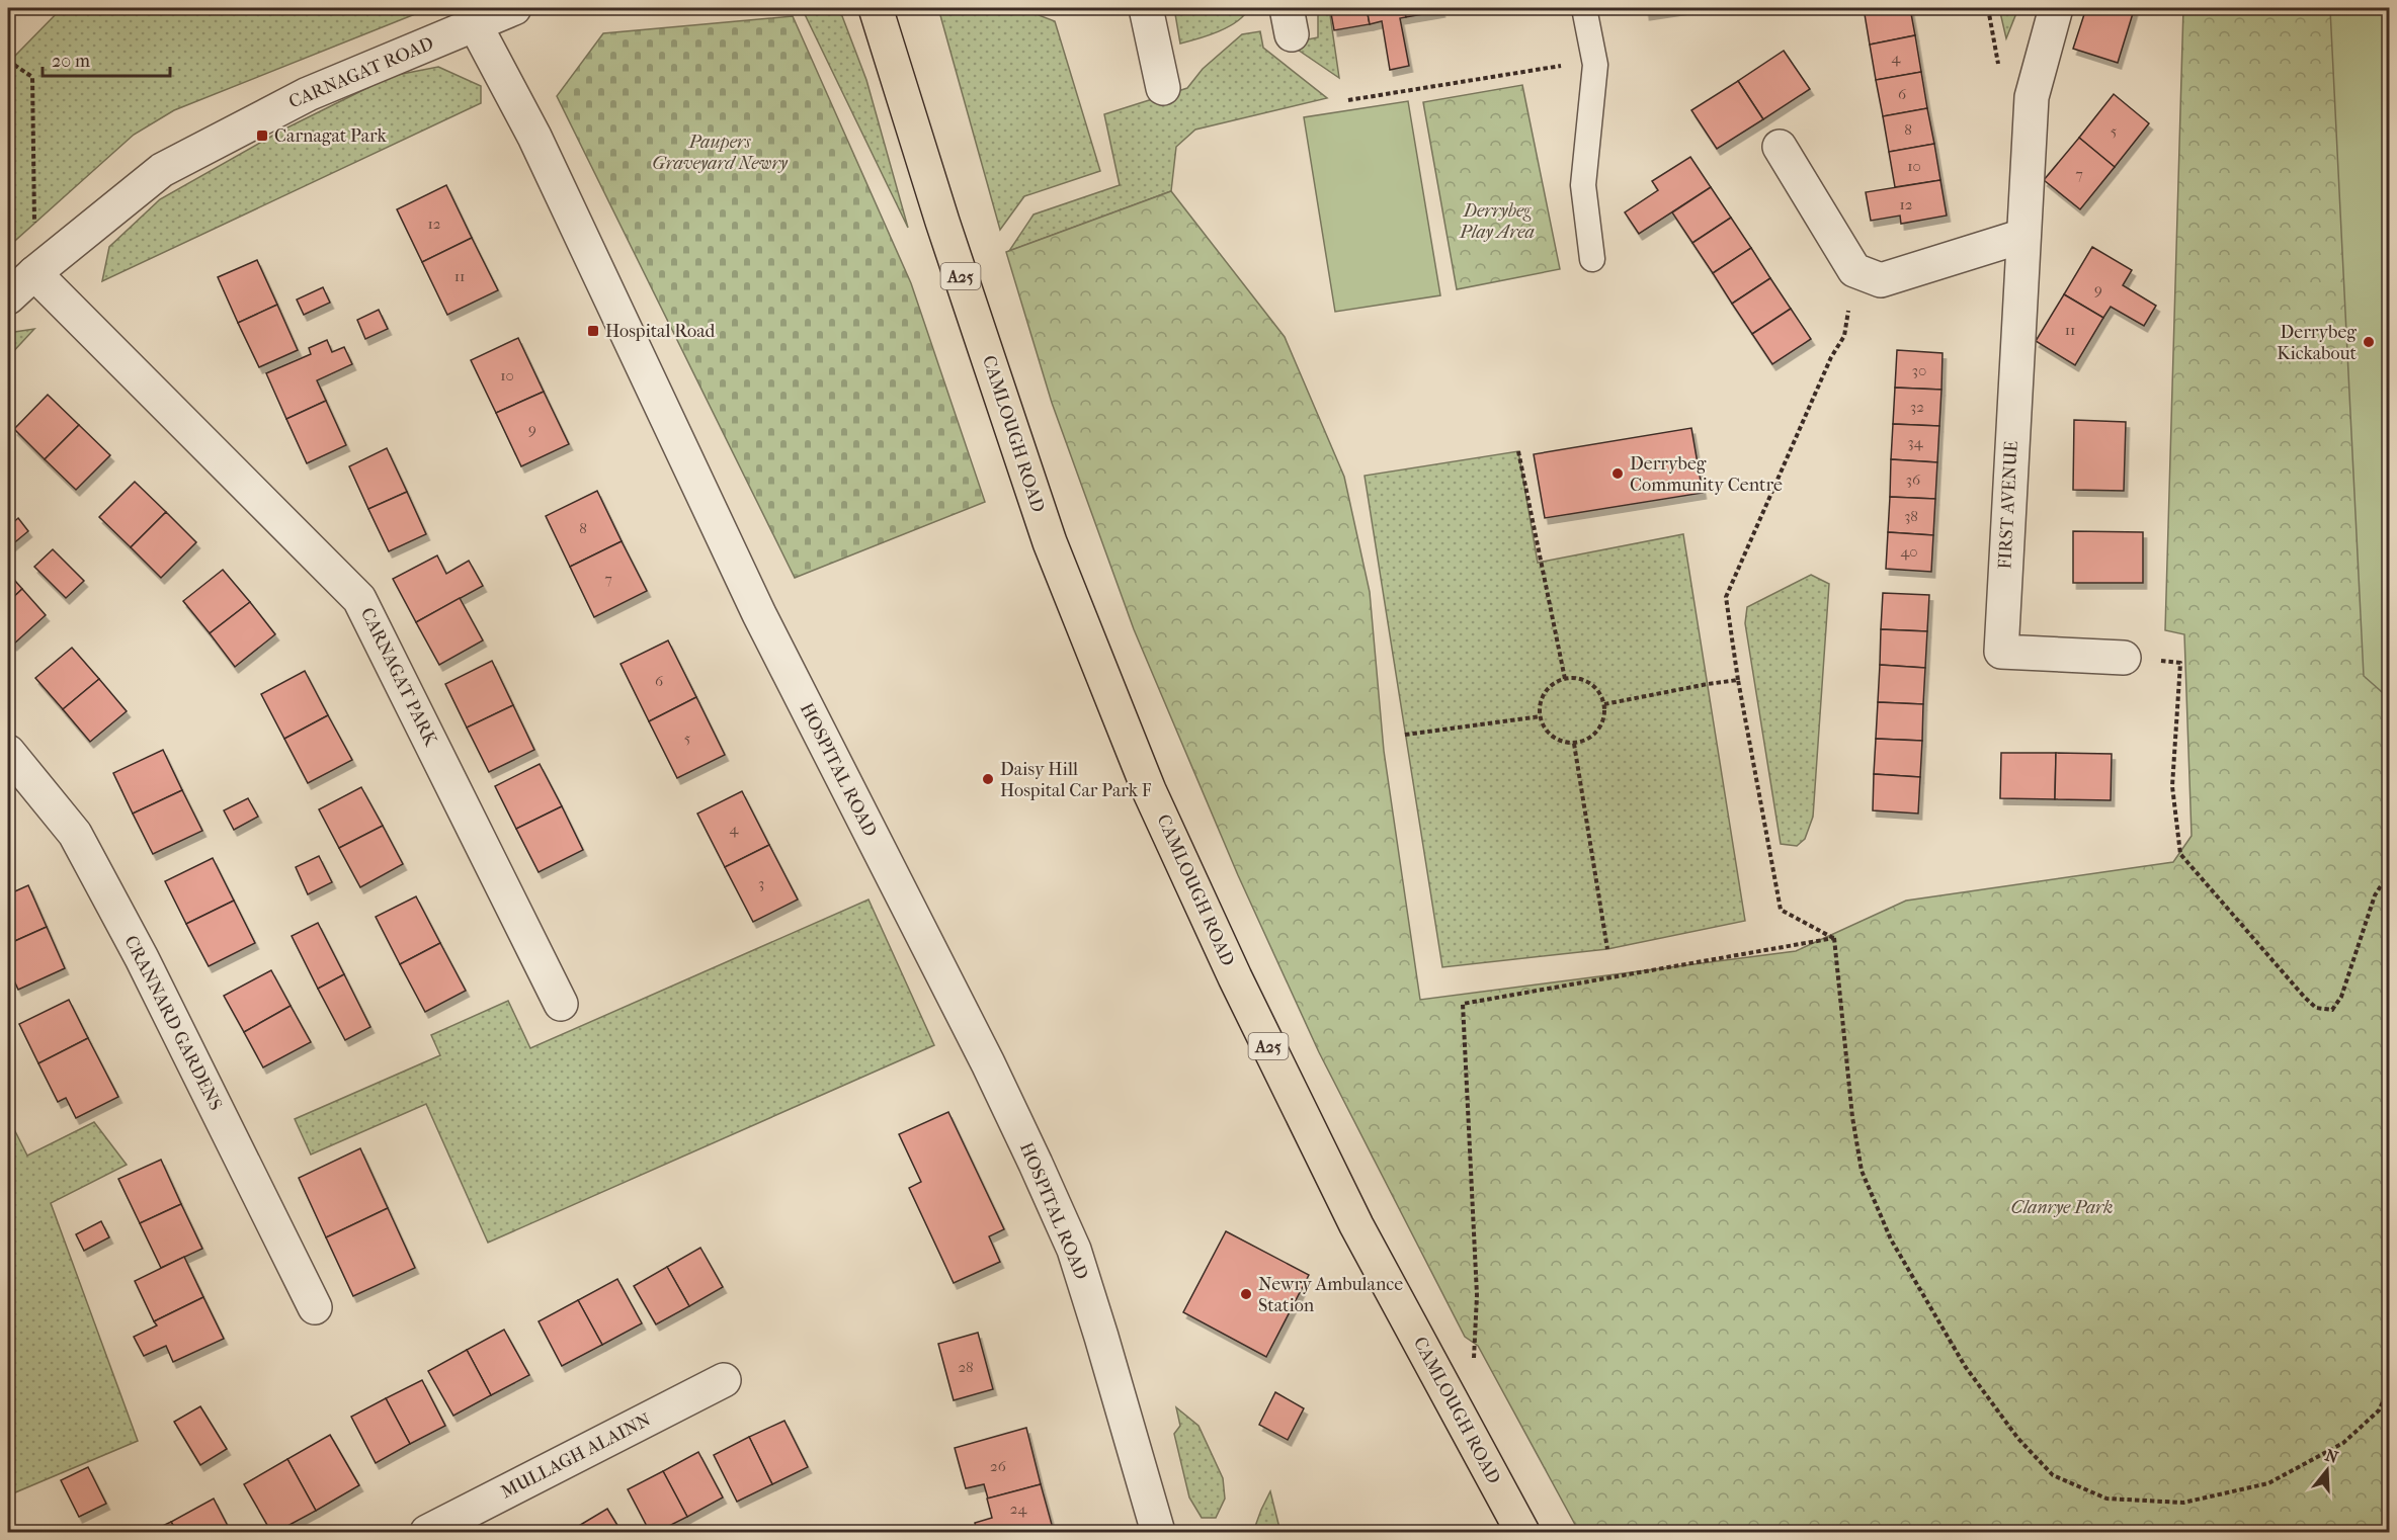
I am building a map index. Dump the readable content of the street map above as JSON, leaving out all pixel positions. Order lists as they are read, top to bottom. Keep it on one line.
{"streets":{"main road":["A25","CAMLOUGH ROAD"],"street":["CARNAGAT ROAD","FIRST AVENUE","CARNAGAT PARK","HOSPITAL ROAD","CRANNARD GARDENS","MULLAGH ALAINN"]},"crossings":[["CARNAGAT ROAD","CARNAGAT PARK"],["CARNAGAT ROAD","HOSPITAL ROAD"]],"parks":["Paupers Graveyard Newry","Derrybeg Play Area","Clanrye Park"],"places":{"transit":["Carnagat Park","Hospital Road"],"other":["Derrybeg Kickabout","Derrybeg Community Centre","Daisy Hill Hospital Car Park F","Newry Ambulance Station"]},"house_numbers":["4","6","8","5","10","7","12","12","11","9","11","30","10","32","9","34","36","38","8","40","7","6","5","4","3","28","26","24"],"scale_bar":"20 m","north":"top"}
